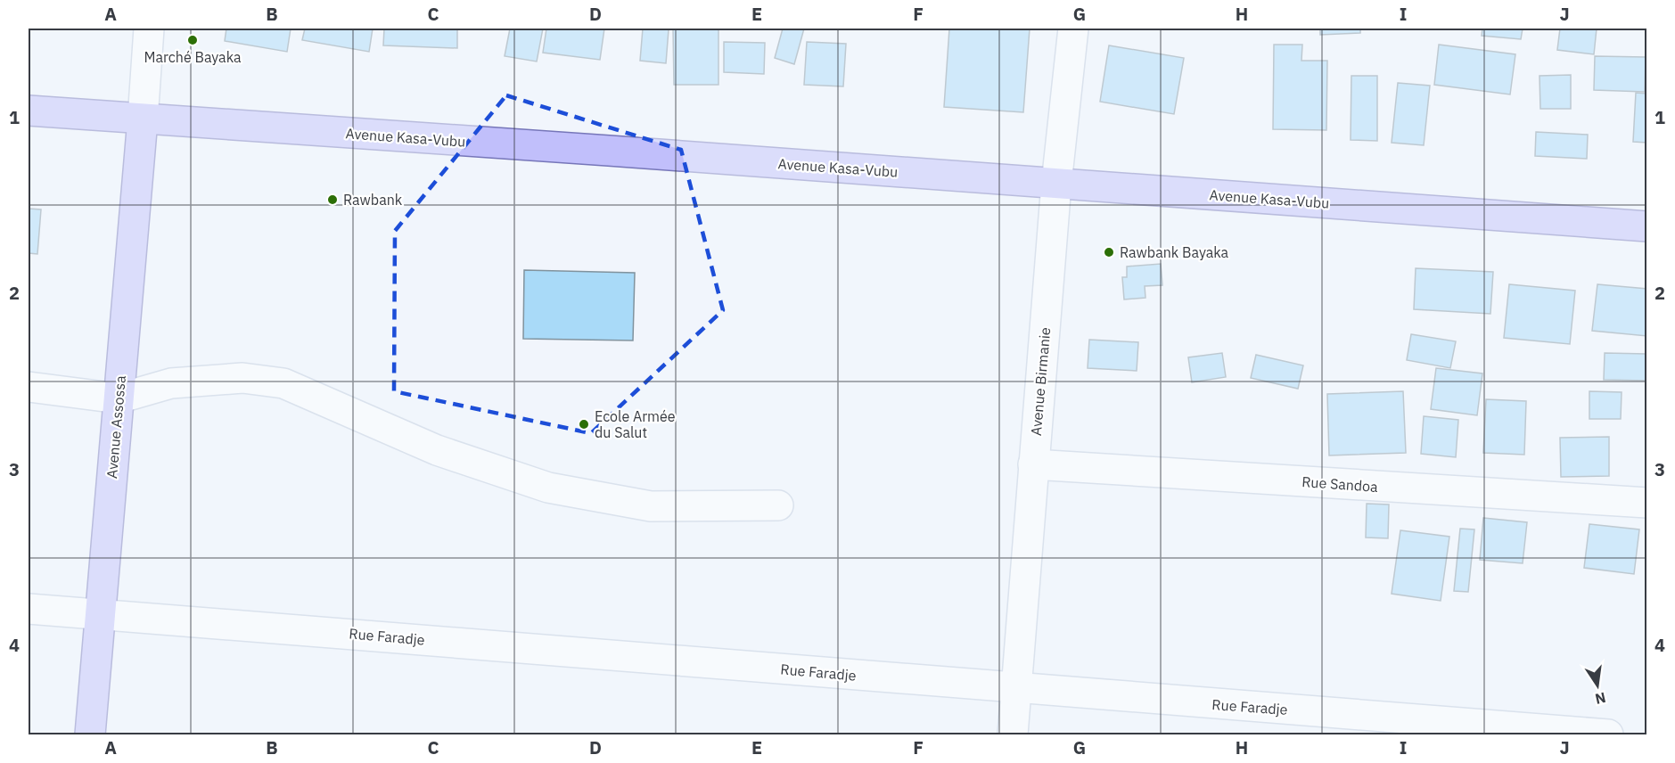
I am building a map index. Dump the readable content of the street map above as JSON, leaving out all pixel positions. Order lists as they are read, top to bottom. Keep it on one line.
{"streets":{"main road":["Avenue Kasa-Vubu","Avenue Assossa"],"street":["Avenue Birmanie","Rue Sandoa","Rue Faradje"]},"crossings":[["Avenue Kasa-Vubu","Avenue Birmanie"],["Avenue Kasa-Vubu","Avenue Assossa"],["Avenue Birmanie","Rue Sandoa"],["Avenue Birmanie","Rue Faradje"],["Avenue Assossa","Rue Faradje"]],"places":["Marché Bayaka","Rawbank","Rawbank Bayaka","Ecole Armée du Salut"],"north":"bottom","grid":{"columns":["A","B","C","D","E","F","G","H","I","J"],"rows":["1","2","3","4"]}}
